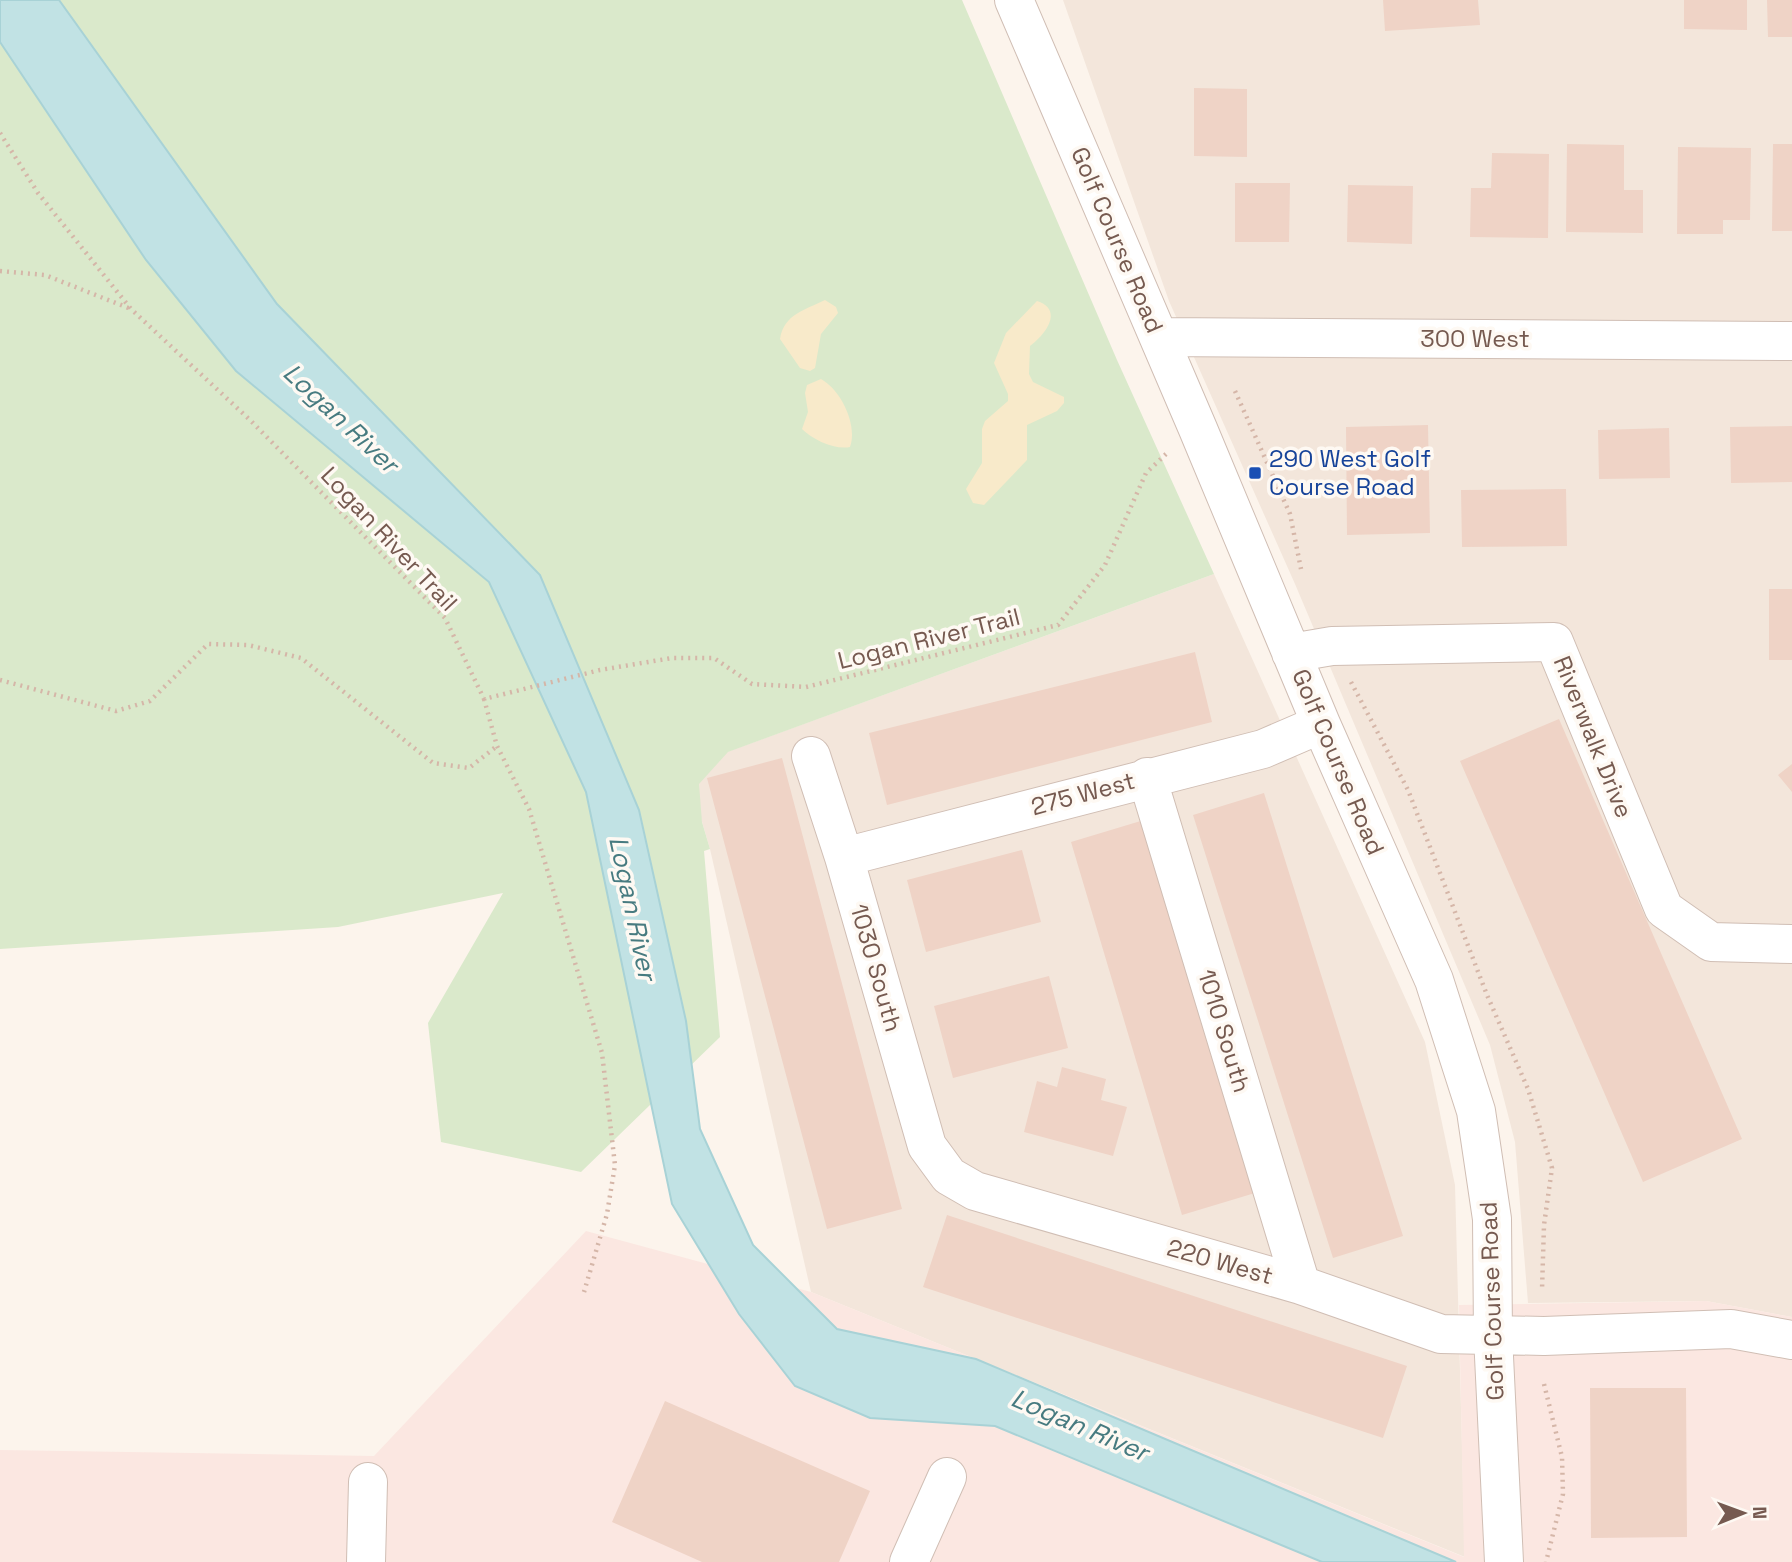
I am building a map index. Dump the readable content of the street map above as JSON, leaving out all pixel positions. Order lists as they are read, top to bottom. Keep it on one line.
{"streets":{"street":["Golf Course Road","300 West","Riverwalk Drive","275 West","1030 South","1010 South","220 West"],"path":["Logan River Trail"]},"crossings":[["Golf Course Road","300 West"],["Golf Course Road","Riverwalk Drive"],["Golf Course Road","275 West"],["Golf Course Road","220 West"],["275 West","1030 South"],["275 West","1010 South"],["1030 South","220 West"],["1010 South","220 West"]],"water":["Logan River"],"places":{"transit":["290 West Golf Course Road"]},"north":"right"}
